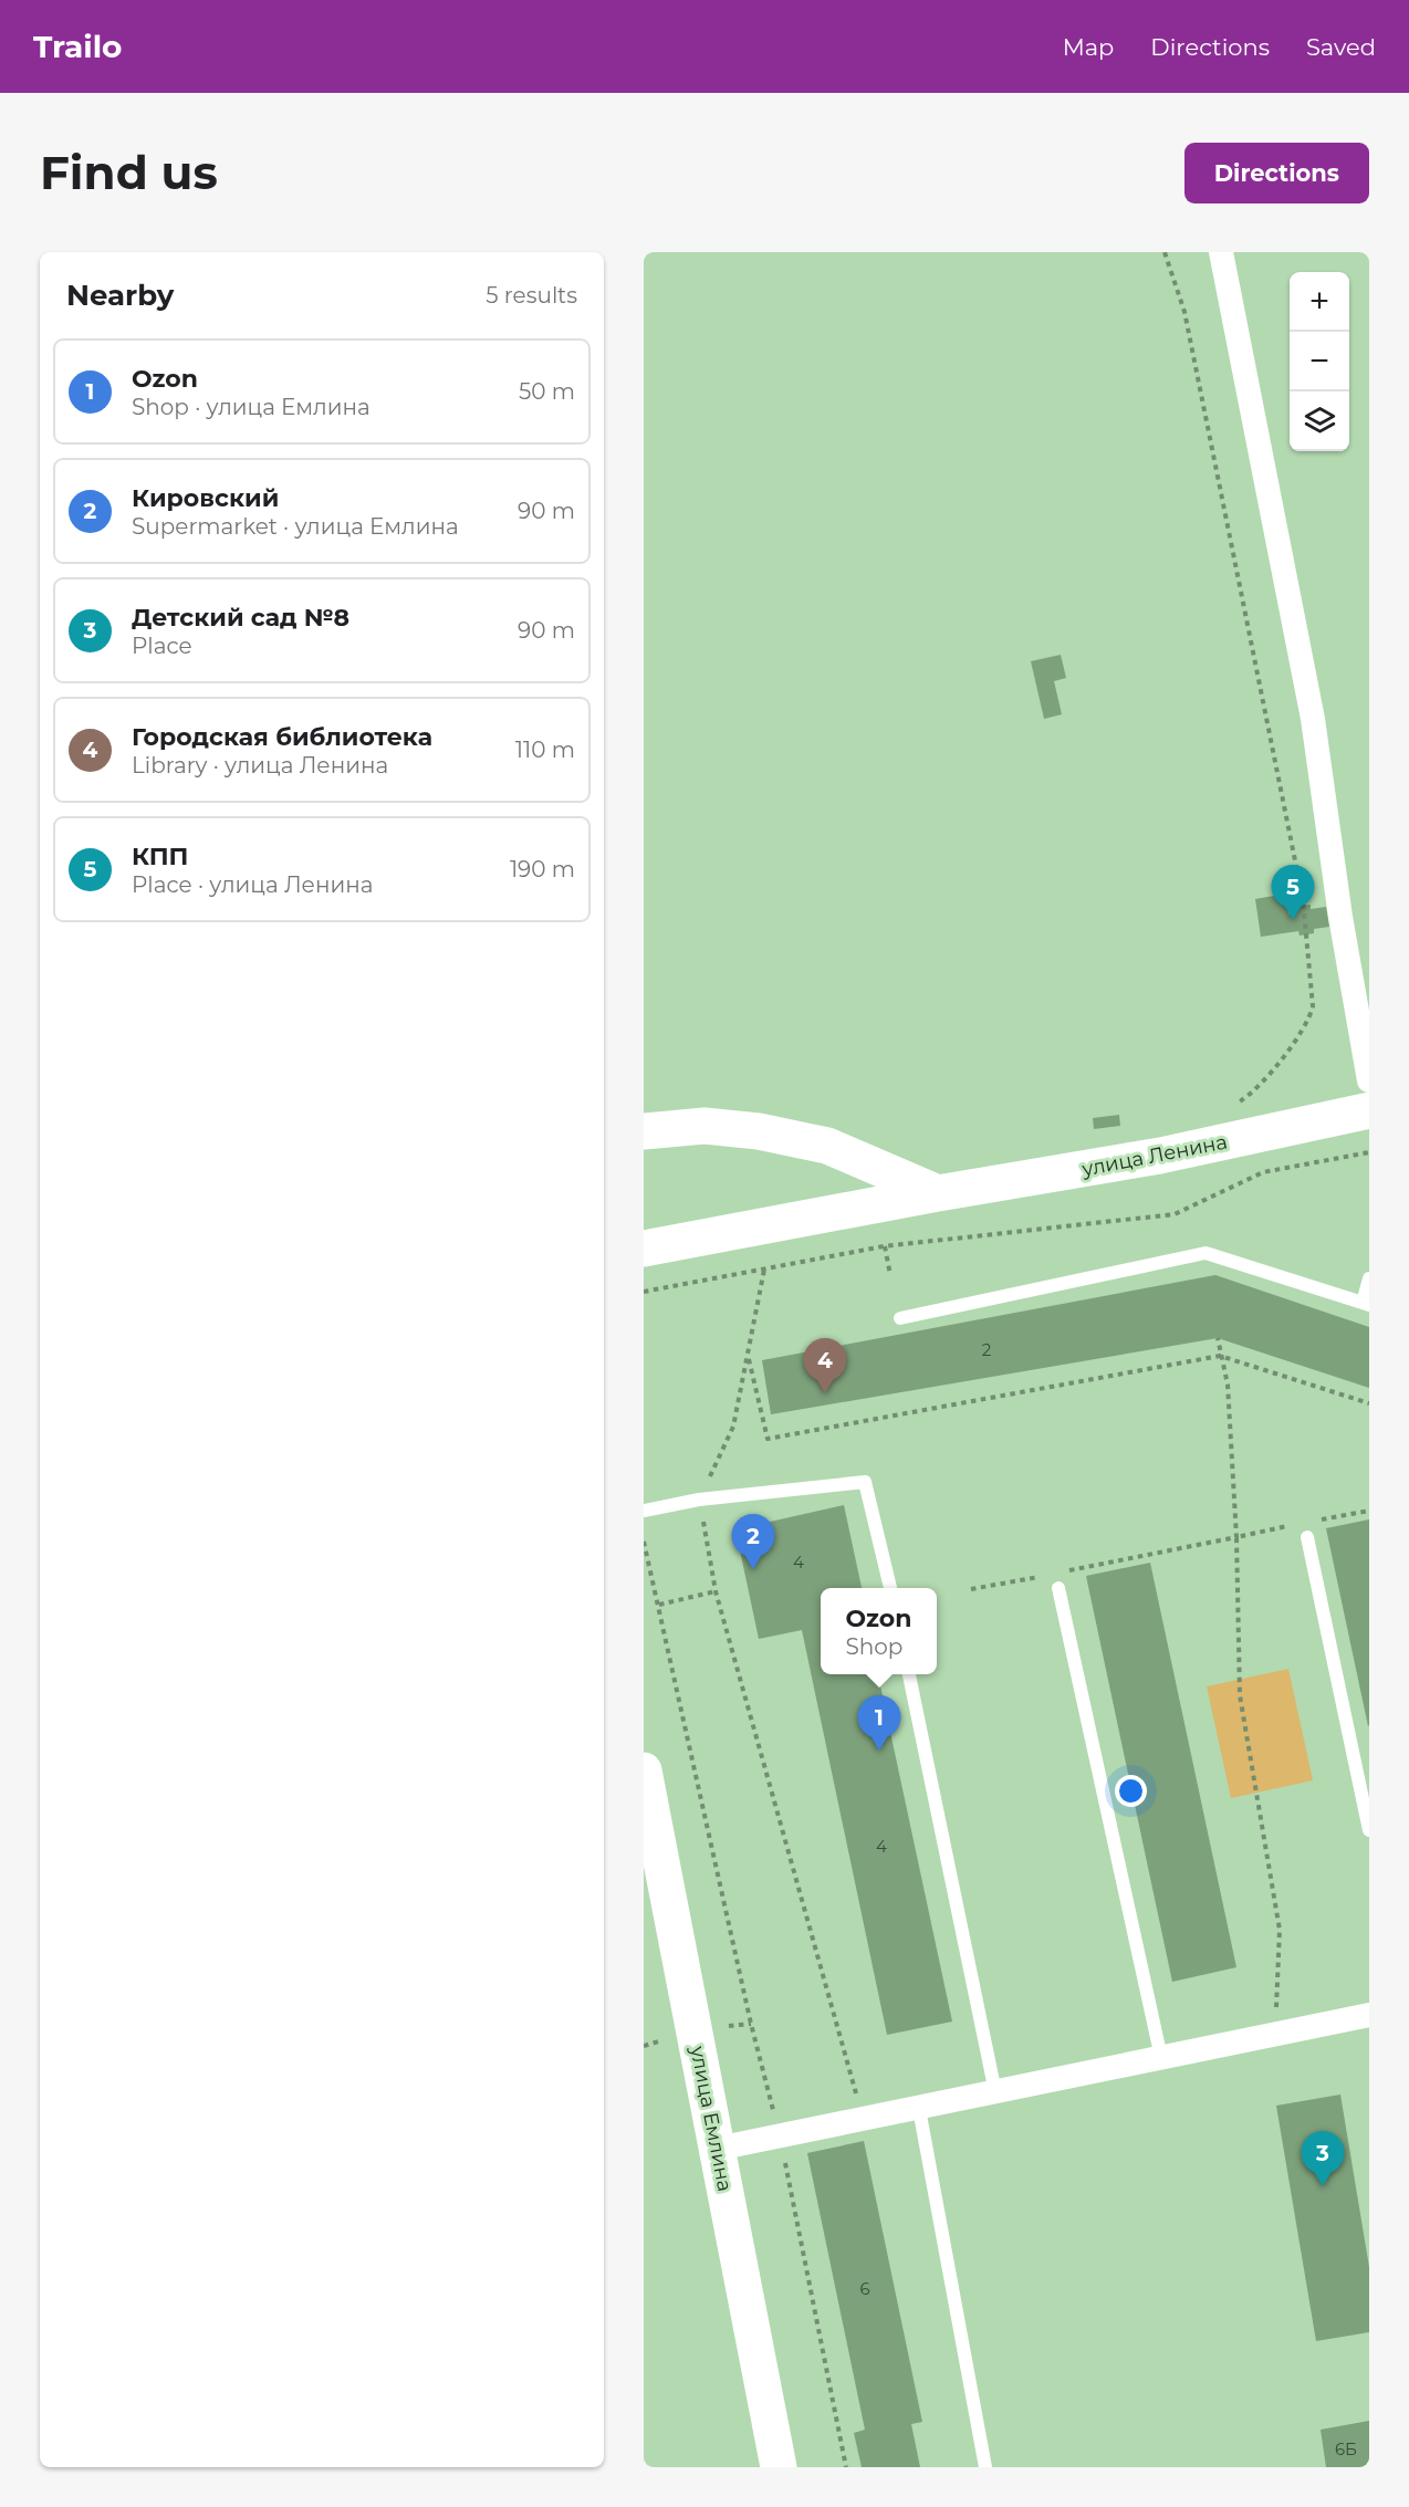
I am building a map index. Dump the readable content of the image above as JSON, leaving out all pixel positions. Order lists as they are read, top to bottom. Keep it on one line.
{"streets":{"street":["улица Ленина","улица Емлина"]},"house_numbers":["2","4","4","6","6Б"],"page":{"header":"Trailo","nav":["Map","Directions","Saved"],"buttons":"Directions","title":"Find us","heading":["Nearby","5 results"],"map_buttons":["+","−"],"list":[{"mark":"1","name":"Ozon","note":"Shop · улица Емлина","value":"50 m"},{"mark":"2","name":"Кировский","note":"Supermarket · улица Емлина","value":"90 m"},{"mark":"3","name":"Детский сад №8","note":"Place","value":"90 m"},{"mark":"4","name":"Городская библиотека","note":"Library · улица Ленина","value":"110 m"},{"mark":"5","name":"КПП","note":"Place · улица Ленина","value":"190 m"}],"pins":["5","4","2","1","3"],"popup":["Ozon","Shop"]}}
